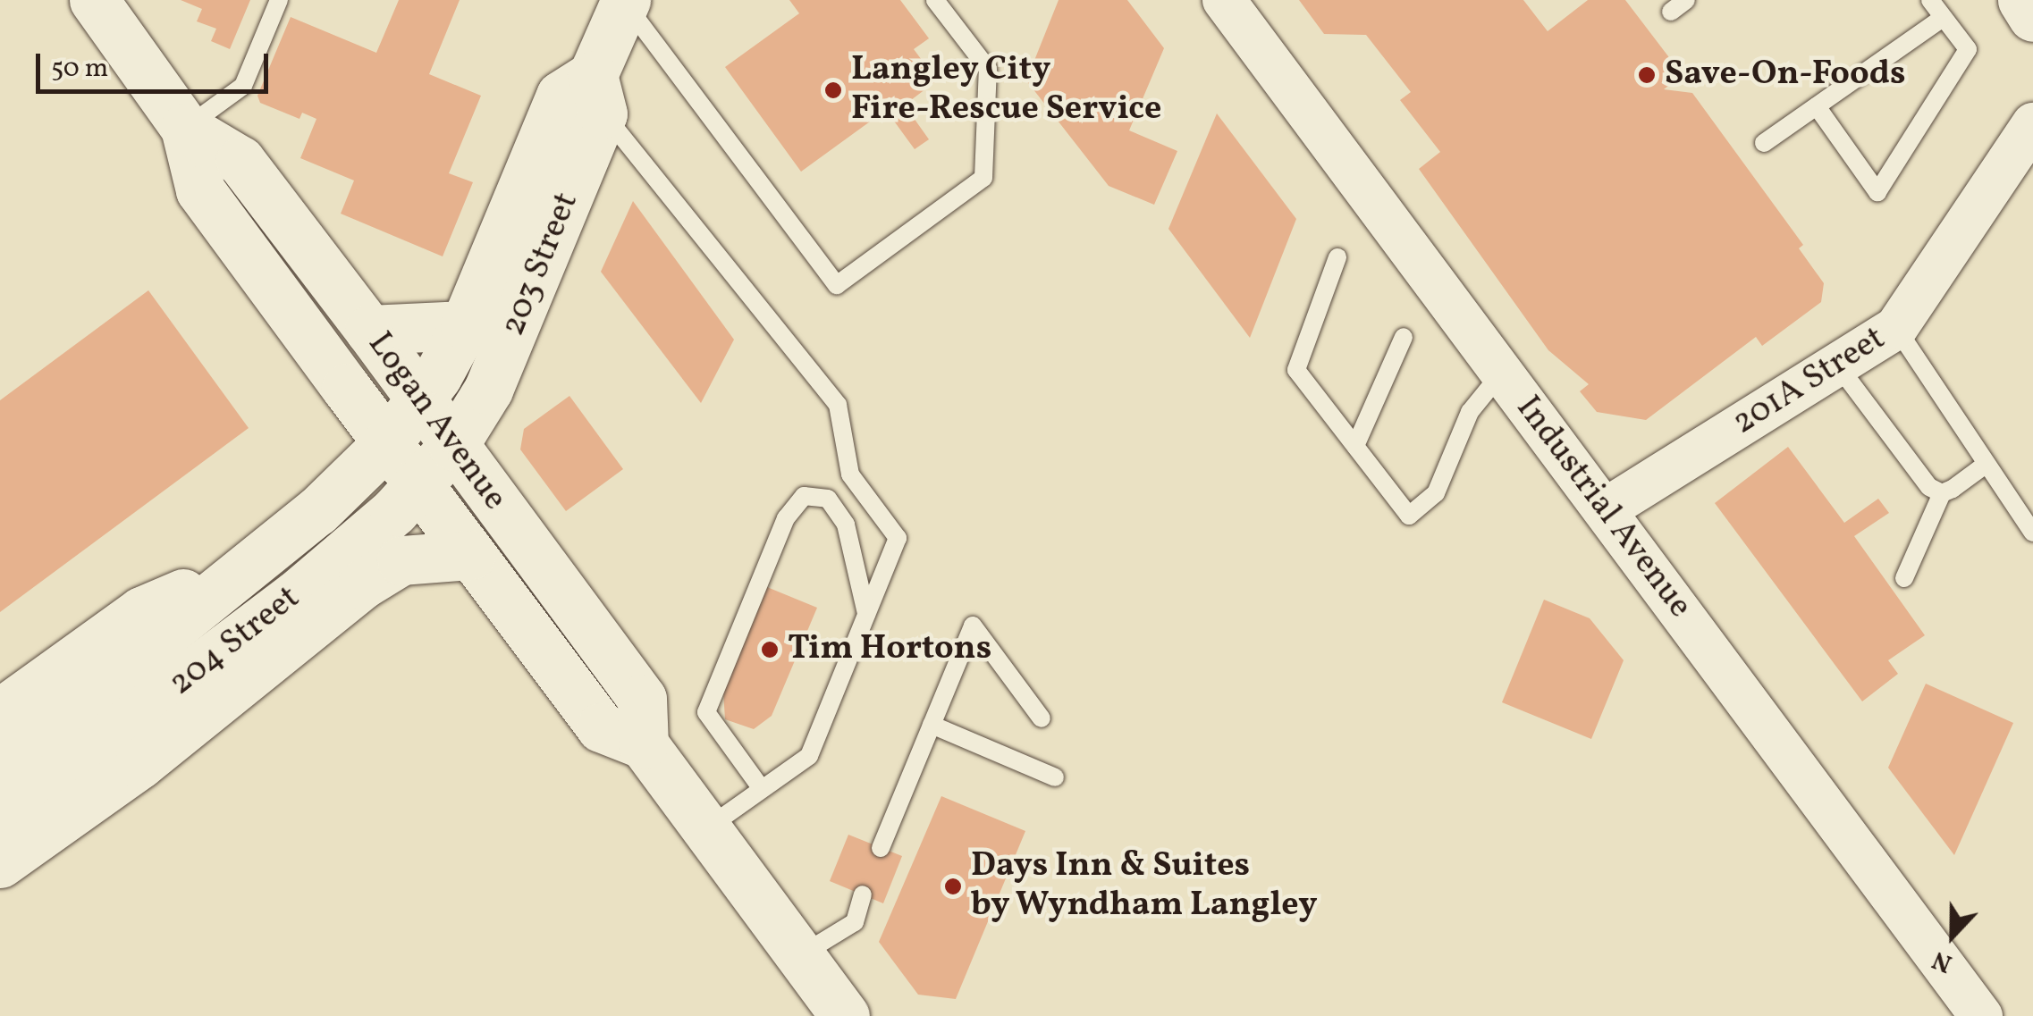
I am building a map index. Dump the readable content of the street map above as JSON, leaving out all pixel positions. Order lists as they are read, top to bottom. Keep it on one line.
{"streets":{"main road":["203 Street","Logan Avenue","204 Street"],"street":["201A Street","Industrial Avenue"]},"crossings":[["203 Street","Logan Avenue"],["203 Street","204 Street"],["201A Street","Industrial Avenue"],["Logan Avenue","204 Street"]],"places":["Save-On-Foods","Langley City Fire-Rescue Service","Tim Hortons","Days Inn & Suites by Wyndham Langley"],"scale_bar":"50 m","north":"bottom"}
